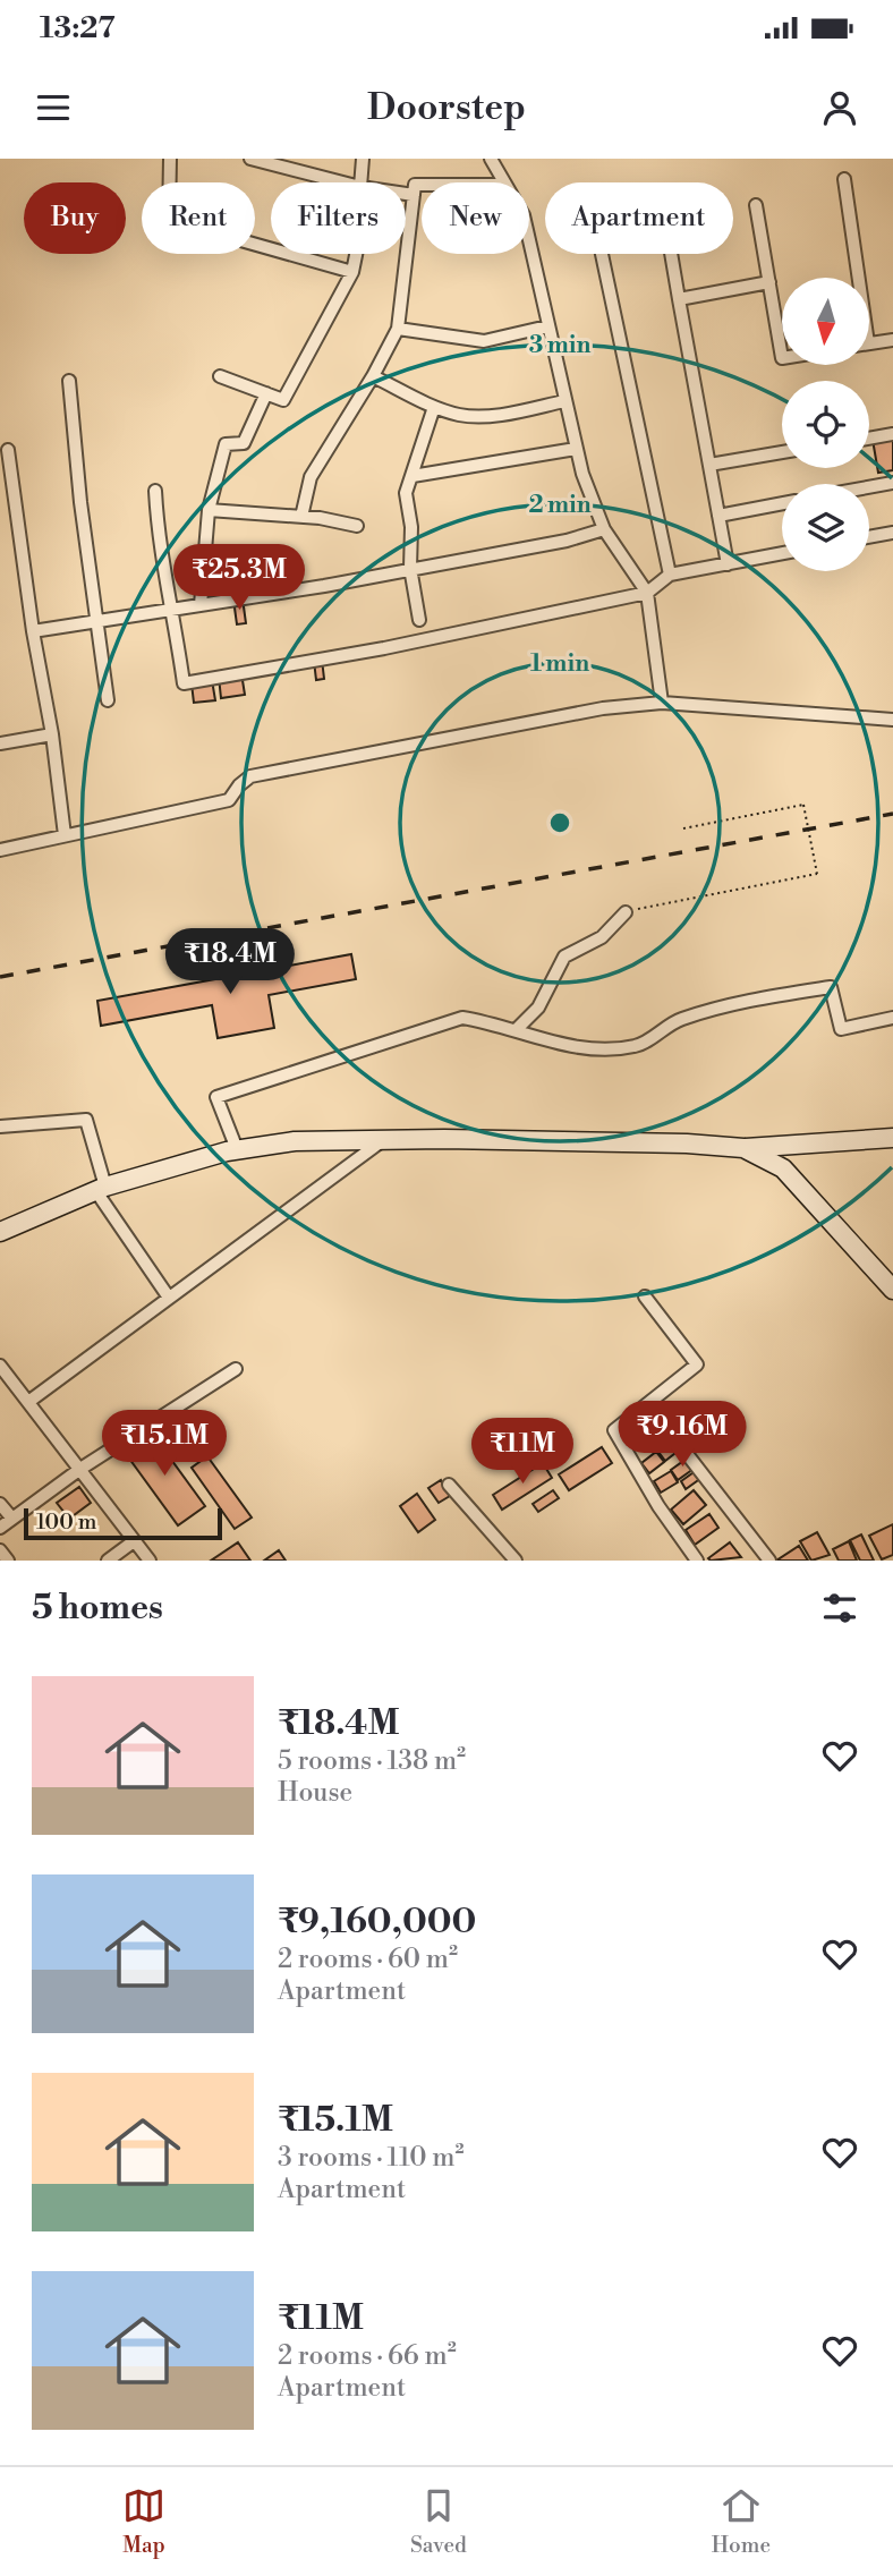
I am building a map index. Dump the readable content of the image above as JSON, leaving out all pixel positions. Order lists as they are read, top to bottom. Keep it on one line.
{"scale_bar":"100 m","north":"bottom","page":{"status":"13:27","header":"Doorstep","chip":["Buy","Rent","Filters","New","Apartment"],"price":["₹25.3M","₹18.4M","₹9.16M","₹15.1M","₹11M"],"scale":"100 m","heading":"5 homes","list":[{"name":"₹18.4M","note":"5 rooms · 138 m² · House"},{"name":"₹9,160,000","note":"2 rooms · 60 m² · Apartment"},{"name":"₹15.1M","note":"3 rooms · 110 m² · Apartment"},{"name":"₹11M","note":"2 rooms · 66 m² · Apartment"}],"tabs":["Map","Saved","Home"]},"rings":["3 min","2 min","1 min"]}
